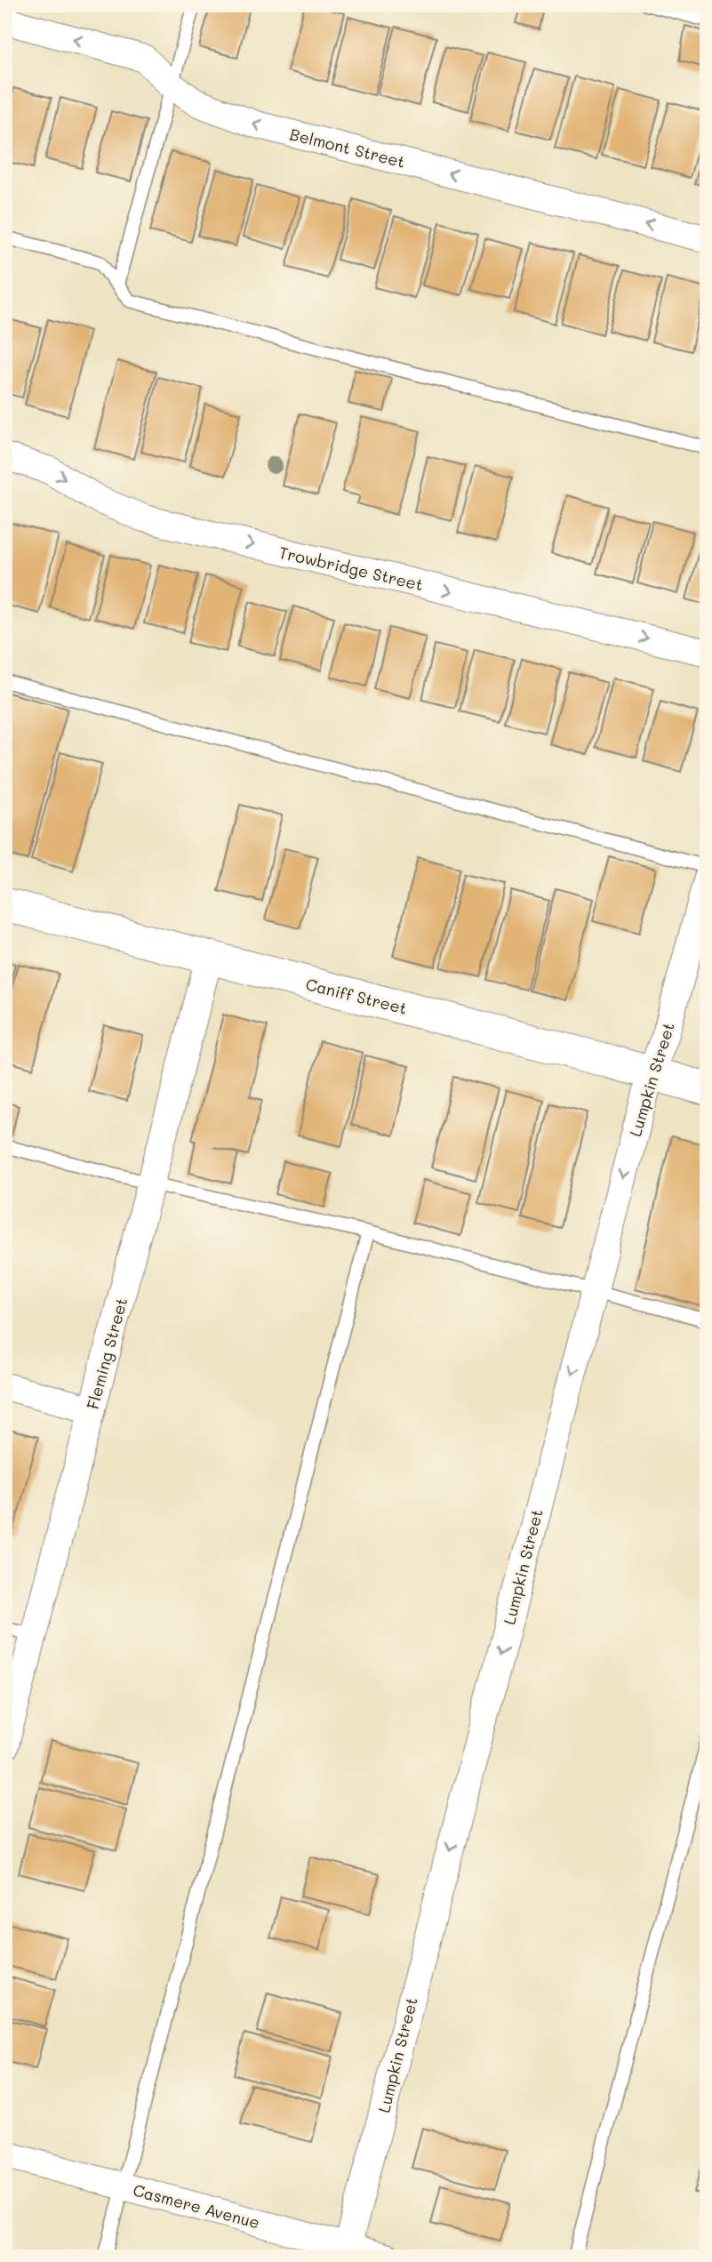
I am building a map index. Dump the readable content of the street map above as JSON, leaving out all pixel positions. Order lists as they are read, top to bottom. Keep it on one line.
{"streets":{"street":["Belmont Street","Trowbridge Street","Caniff Street","Lumpkin Street","Fleming Street","Casmere Avenue"]},"crossings":[["Caniff Street","Lumpkin Street"],["Caniff Street","Fleming Street"],["Lumpkin Street","Casmere Avenue"]],"one_way":["Belmont Street","Trowbridge Street","Lumpkin Street"]}
